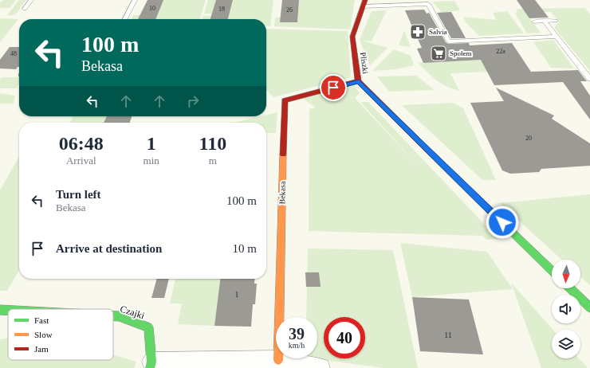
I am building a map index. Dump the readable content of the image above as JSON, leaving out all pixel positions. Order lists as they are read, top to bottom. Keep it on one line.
{"streets":{"street":["Pliszki","Bekasa","Czajki"]},"crossings":[["Pliszki","Bekasa"]],"places":{"pharmacy":["Salvia"],"supermarket":["Społem"]},"house_numbers":["10","18","26","22a","48","20","1","11"],"legend":["Fast","Slow","Jam"],"north":"bottom","page":{"turn":["100 m","Bekasa"],"eta":["06:48","Arrival","1","min","110","m"],"list":[{"name":"Turn left","note":"Bekasa","value":"100 m"},{"name":"Arrive at destination","value":"10 m"}],"speed":"39 km/h","limit":"40"}}
